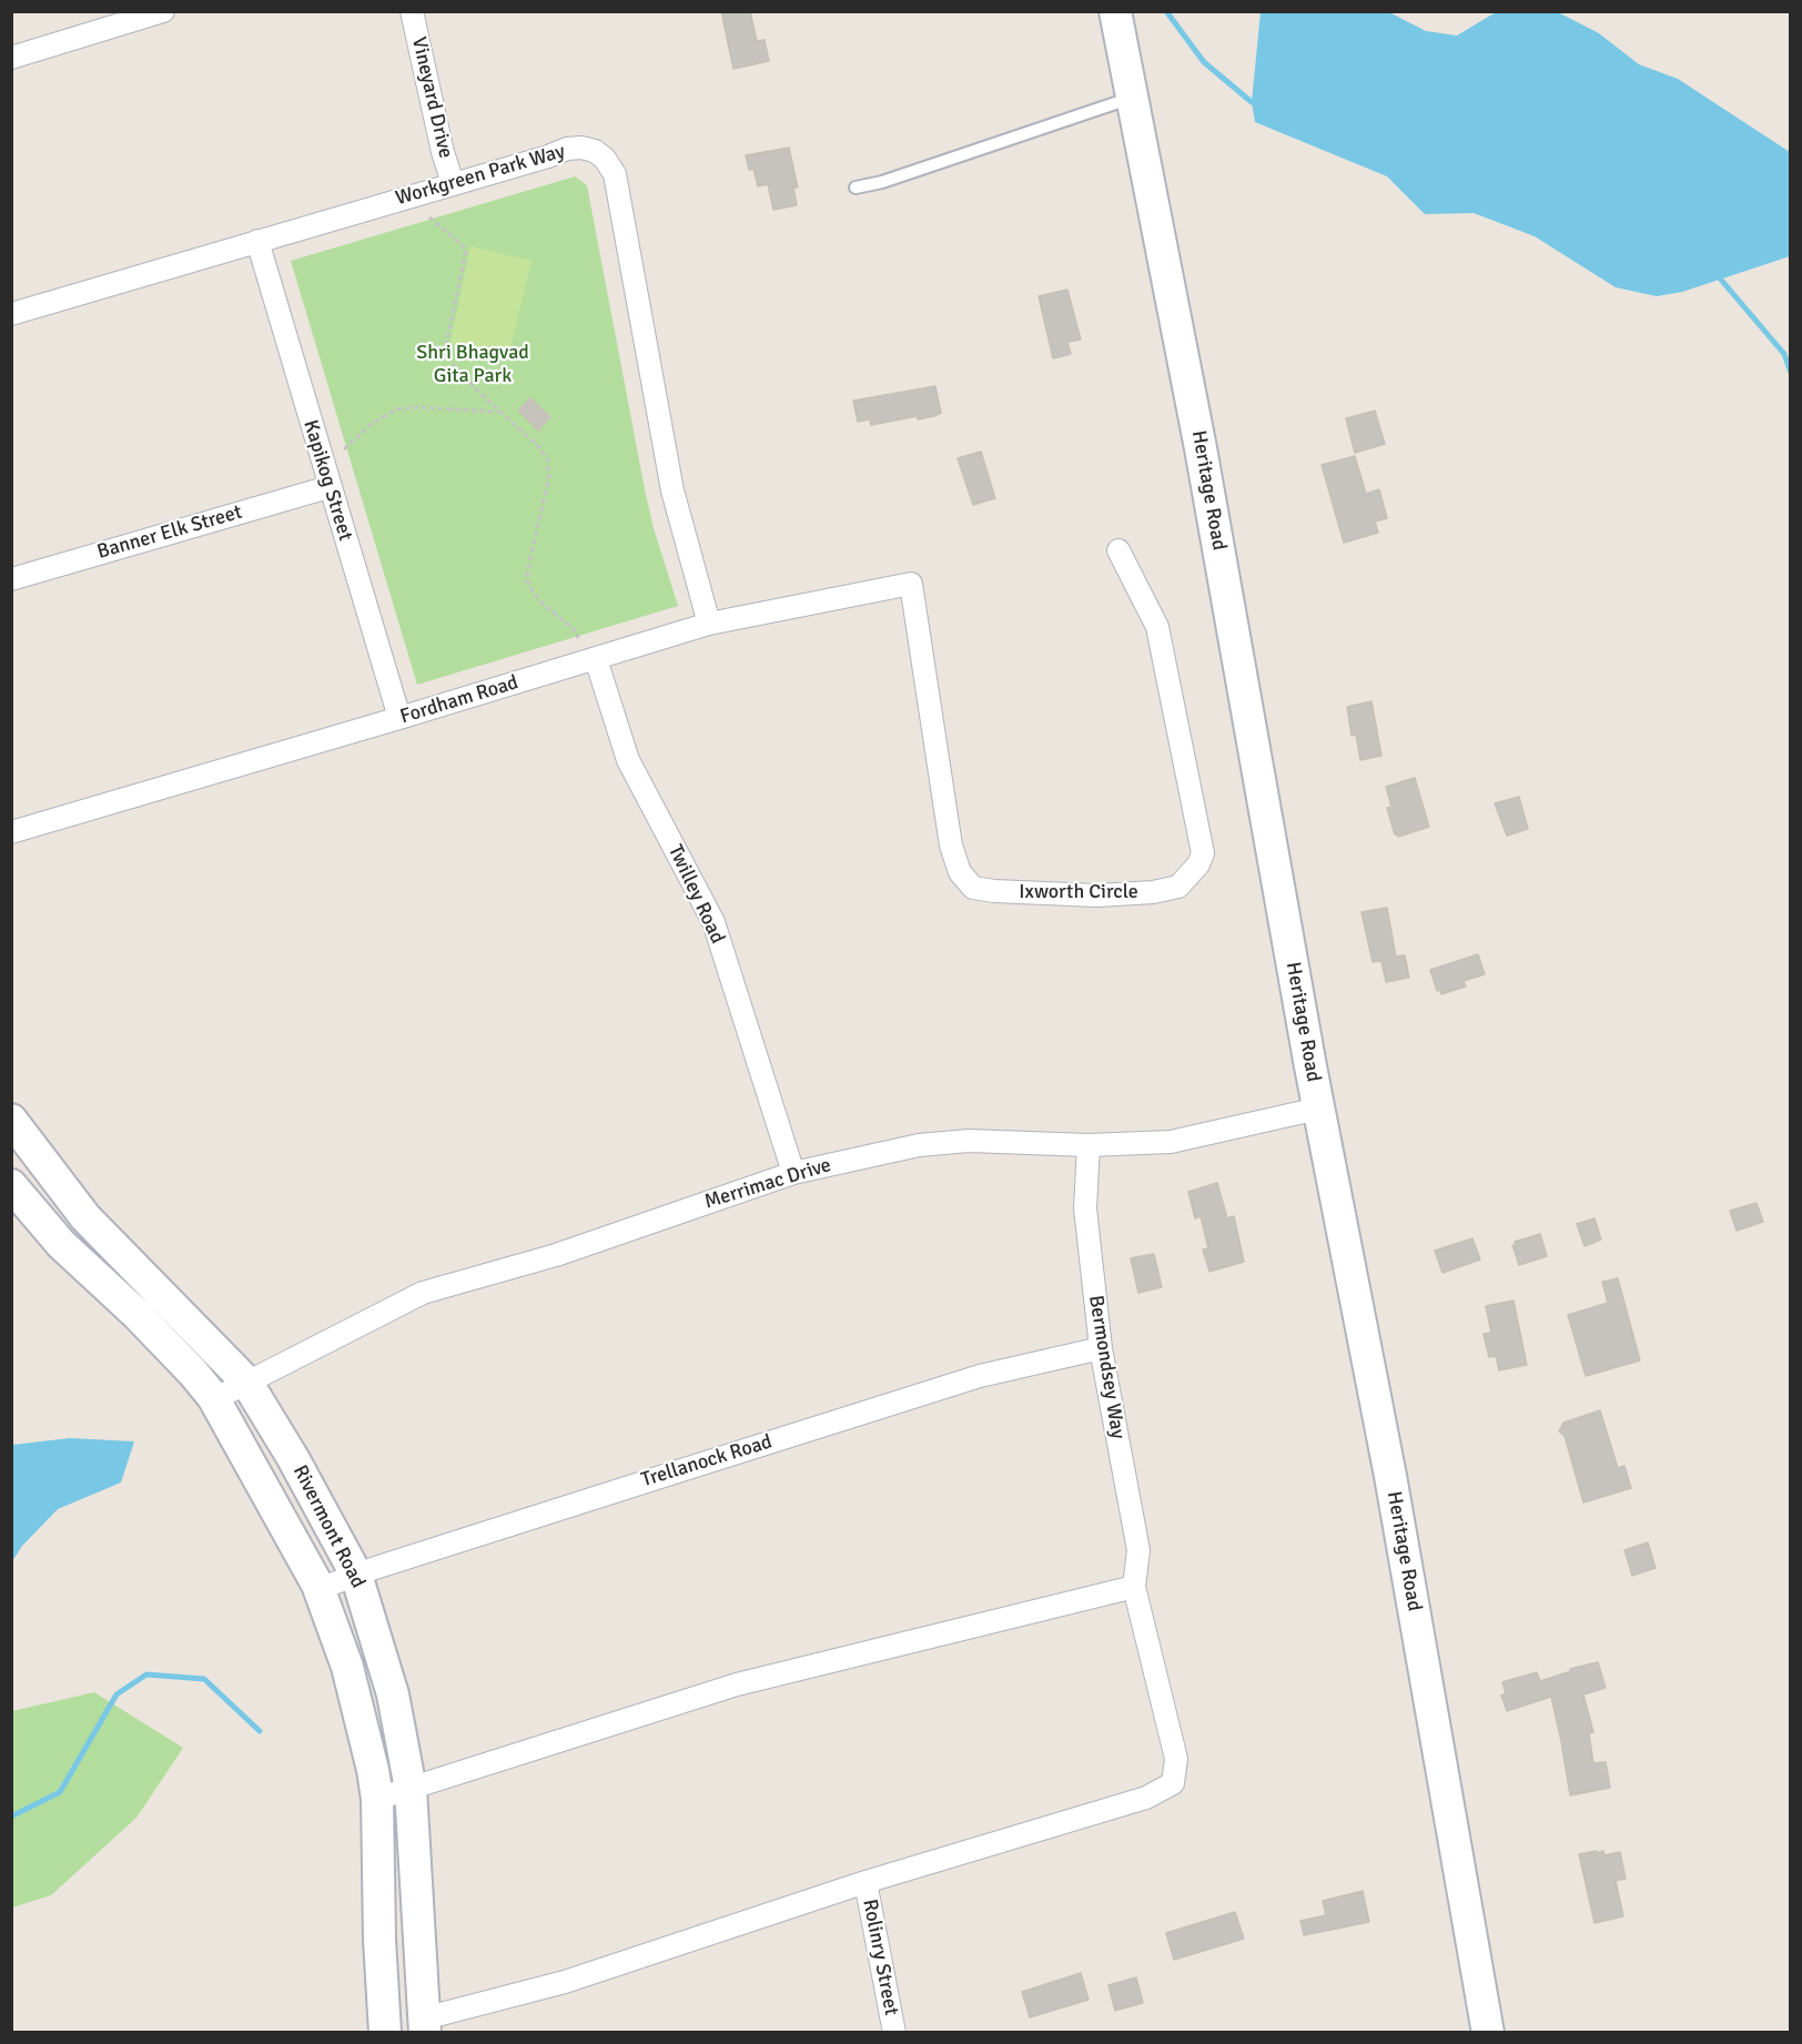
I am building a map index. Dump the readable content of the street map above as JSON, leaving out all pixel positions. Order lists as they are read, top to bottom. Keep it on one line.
{"streets":{"street":["Vineyard Drive","Workgreen Park Way","Kapikog Street","Heritage Road","Banner Elk Street","Fordham Road","Ixworth Circle","Twilley Road","Merrimac Drive","Bermondsey Way","Trellanock Road","Rivermont Road","Rolinry Street"]},"crossings":[["Vineyard Drive","Workgreen Park Way"],["Workgreen Park Way","Kapikog Street"],["Workgreen Park Way","Fordham Road"],["Kapikog Street","Banner Elk Street"],["Kapikog Street","Fordham Road"],["Heritage Road","Merrimac Drive"],["Fordham Road","Ixworth Circle"],["Fordham Road","Twilley Road"],["Twilley Road","Merrimac Drive"],["Merrimac Drive","Bermondsey Way"],["Merrimac Drive","Rivermont Road"],["Bermondsey Way","Trellanock Road"],["Trellanock Road","Rivermont Road"]],"parks":["Shri Bhagvad Gita Park"]}
